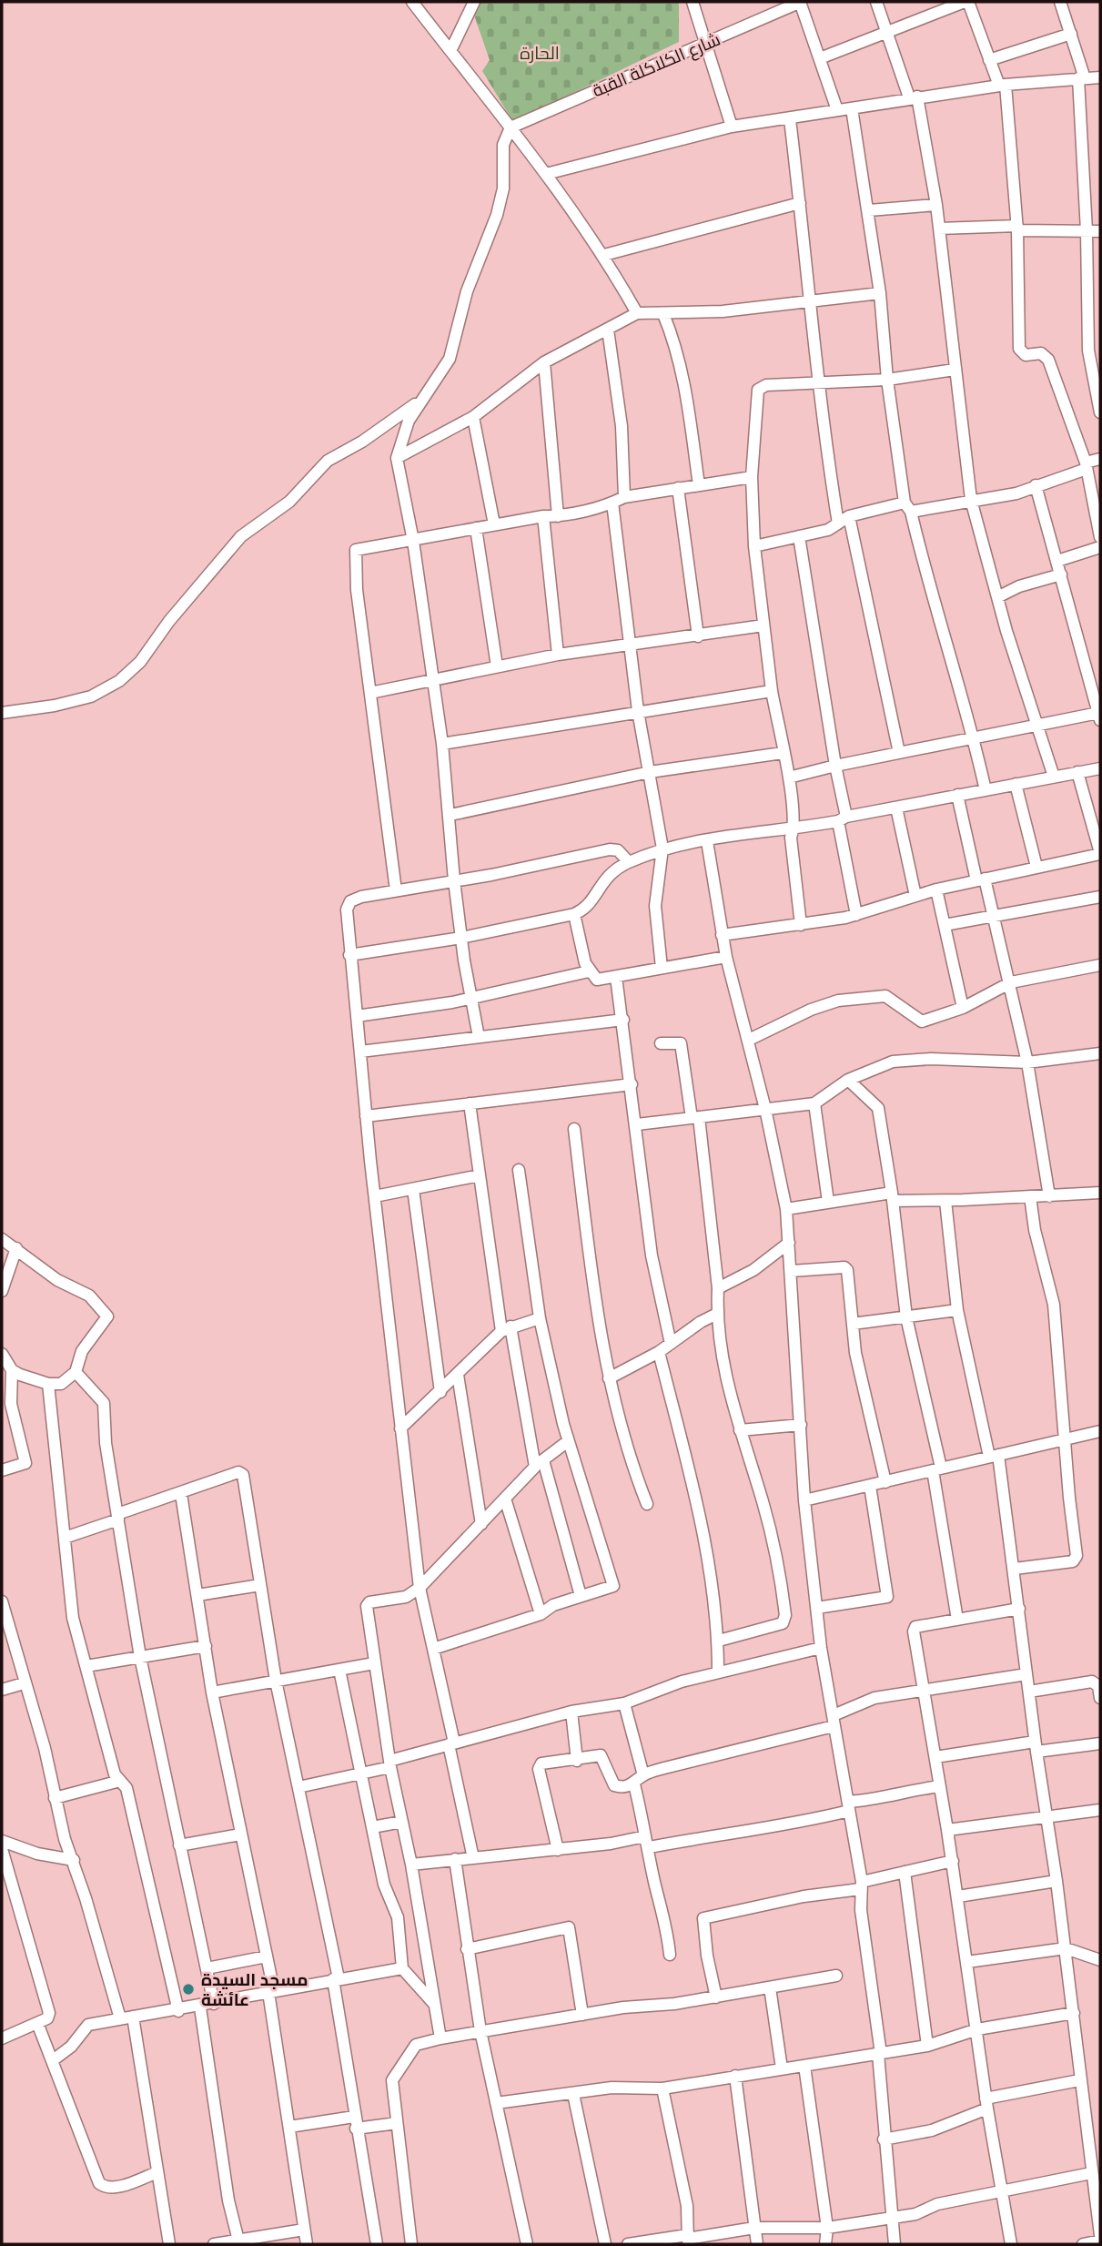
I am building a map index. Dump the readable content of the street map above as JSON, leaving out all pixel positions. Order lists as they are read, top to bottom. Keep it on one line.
{"streets":{"street":["شارع الكلاكلة القبة"]},"parks":["الحارة"],"places":["مسجد السيدة عائشة"]}
